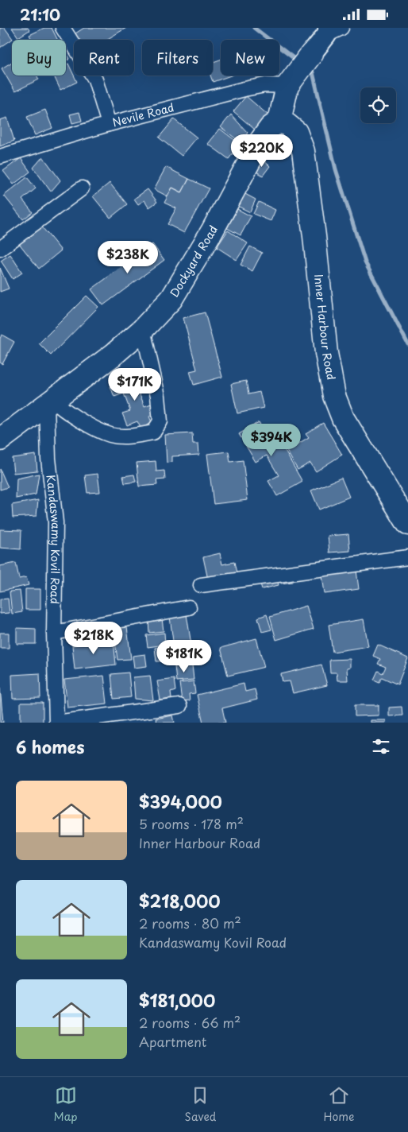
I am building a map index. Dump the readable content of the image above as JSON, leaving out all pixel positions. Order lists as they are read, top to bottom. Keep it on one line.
{"streets":{"main road":["Dockyard Road","Inner Harbour Road"],"street":["Nevile Road","Kandaswamy Kovil Road"]},"crossings":[["Dockyard Road","Inner Harbour Road"],["Dockyard Road","Kandaswamy Kovil Road"]],"page":{"status":"21:10","chip":["Buy","Rent","Filters","New"],"price":["$220K","$238K","$171K","$394K","$218K","$181K"],"heading":"6 homes","list":[{"name":"$394,000","note":"5 rooms · 178 m² · Inner Harbour Road"},{"name":"$218,000","note":"2 rooms · 80 m² · Kandaswamy Kovil Road"},{"name":"$181,000","note":"2 rooms · 66 m² · Apartment"}],"tabs":["Map","Saved","Home"]}}
